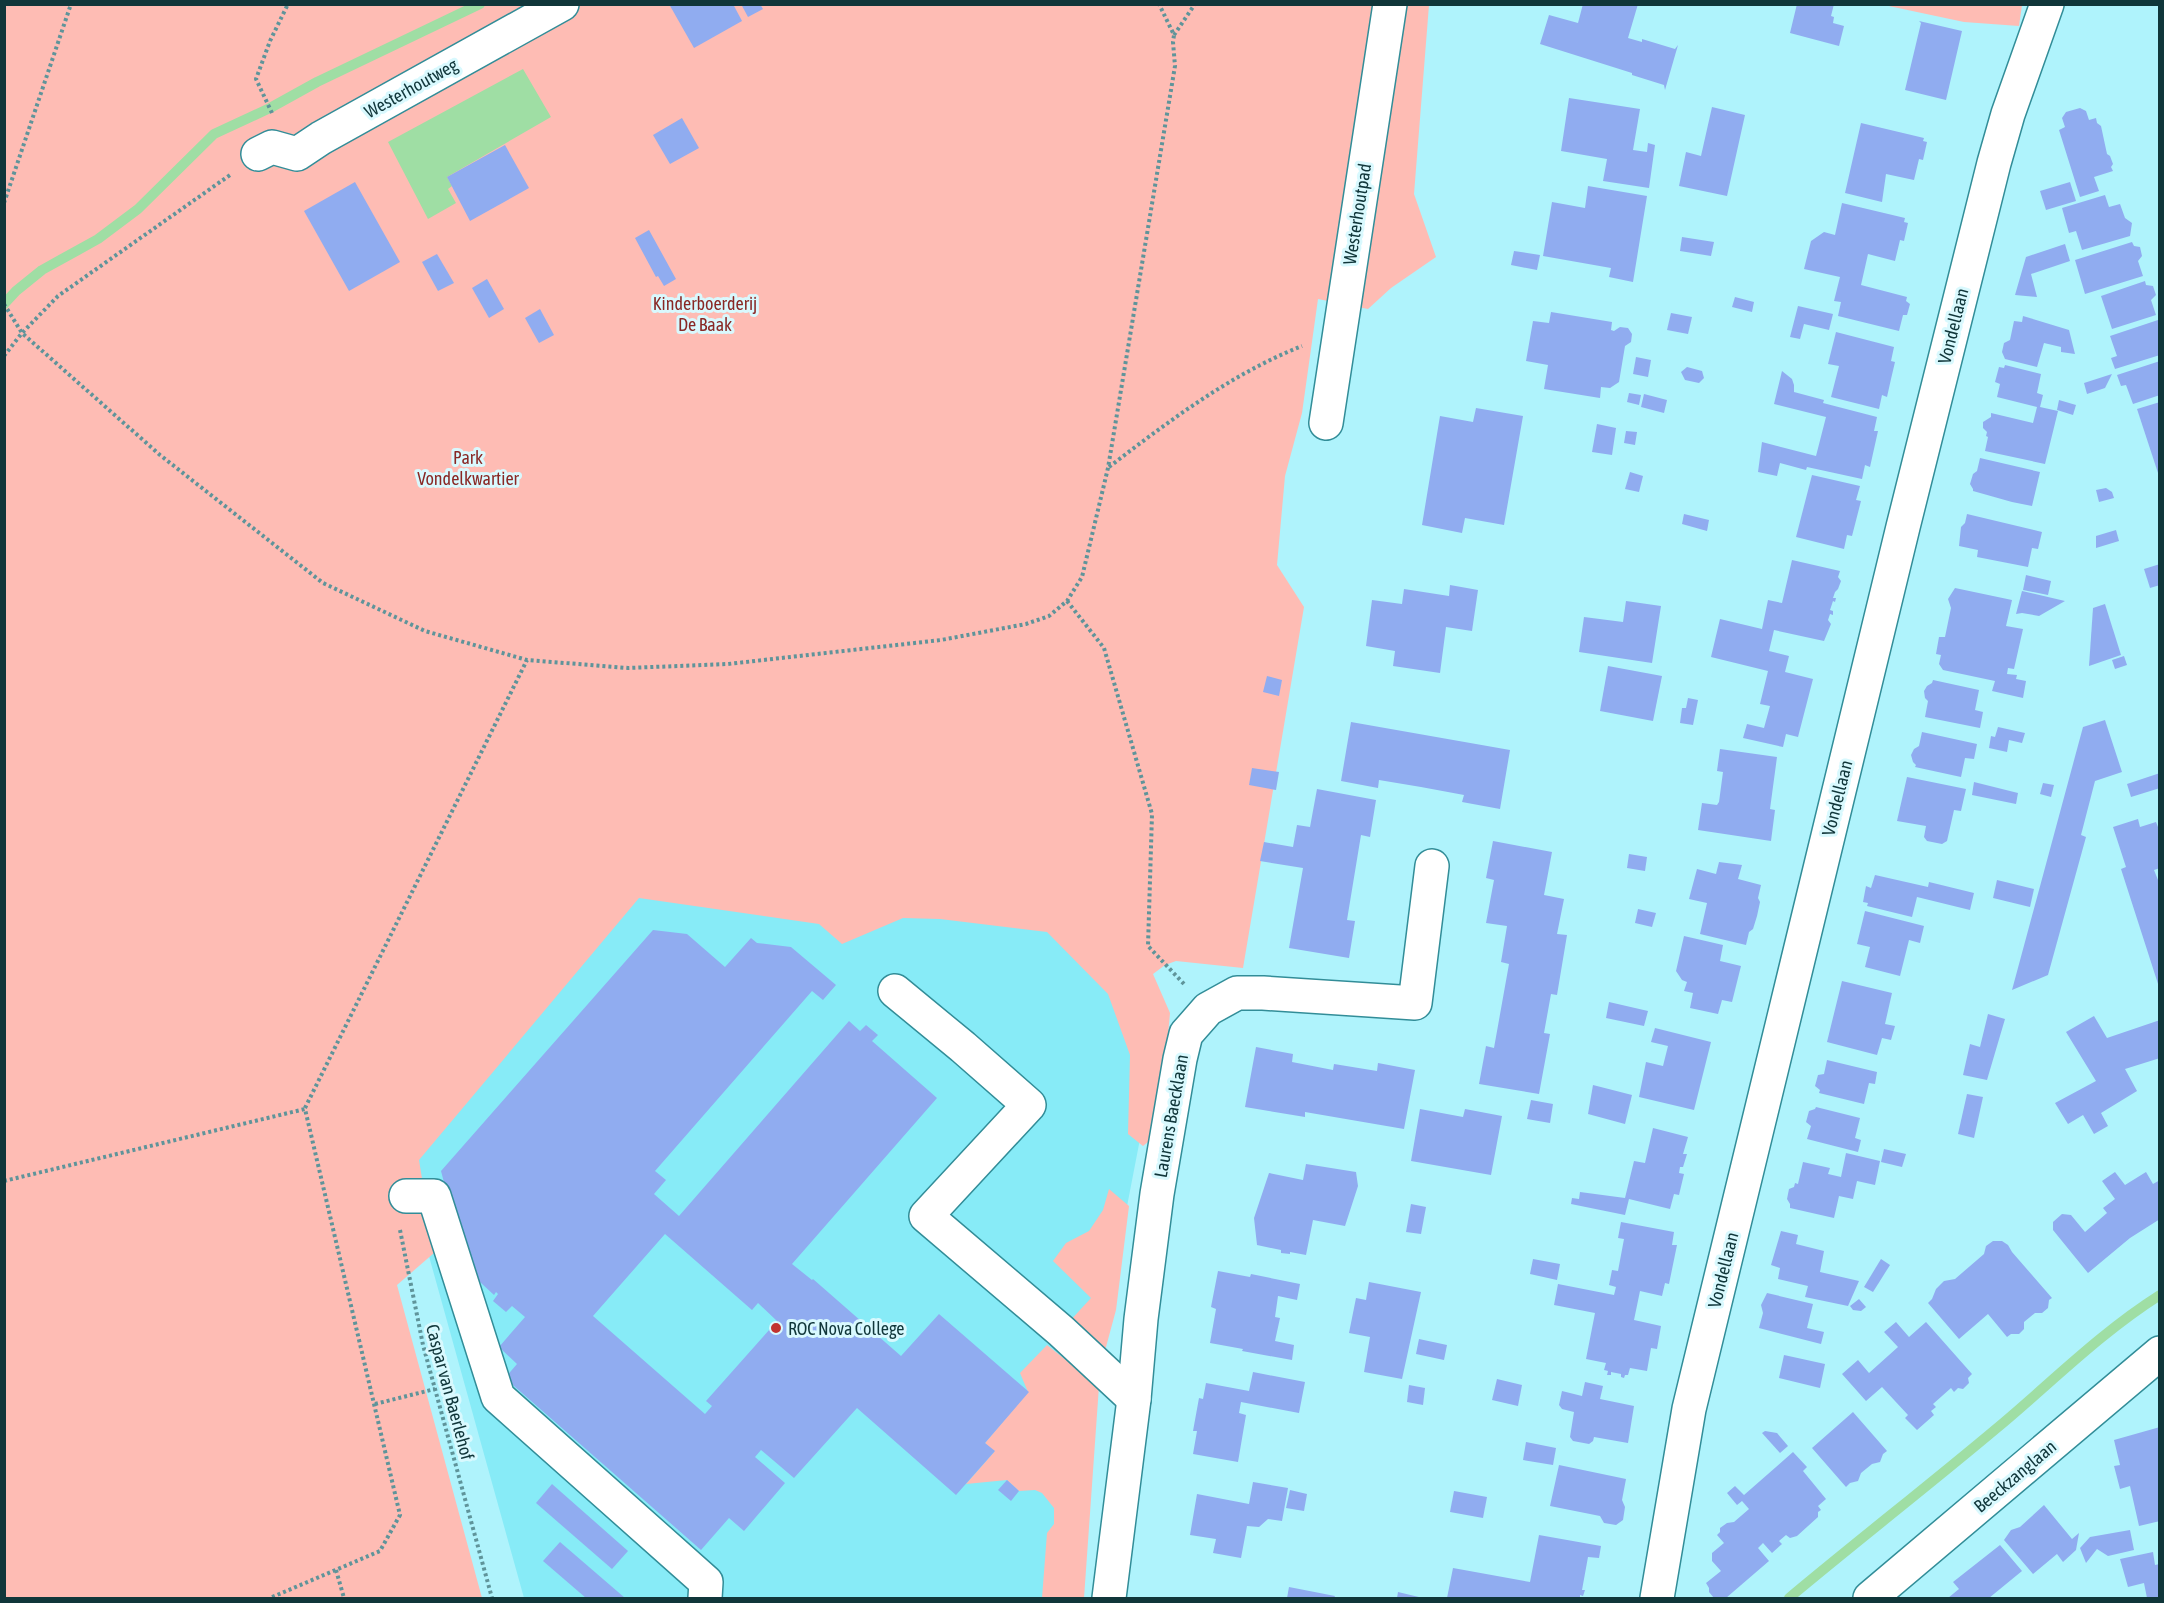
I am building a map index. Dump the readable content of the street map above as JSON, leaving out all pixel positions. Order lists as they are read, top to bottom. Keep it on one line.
{"streets":{"street":["Westerhoutweg","Westerhoutpad","Vondellaan","Laurens Baecklaan","Beeckzanglaan"],"path":["Caspar van Baerlehof"]},"parks":["Kinderboerderij De Baak","Park Vondelkwartier"],"places":["ROC Nova College"]}
